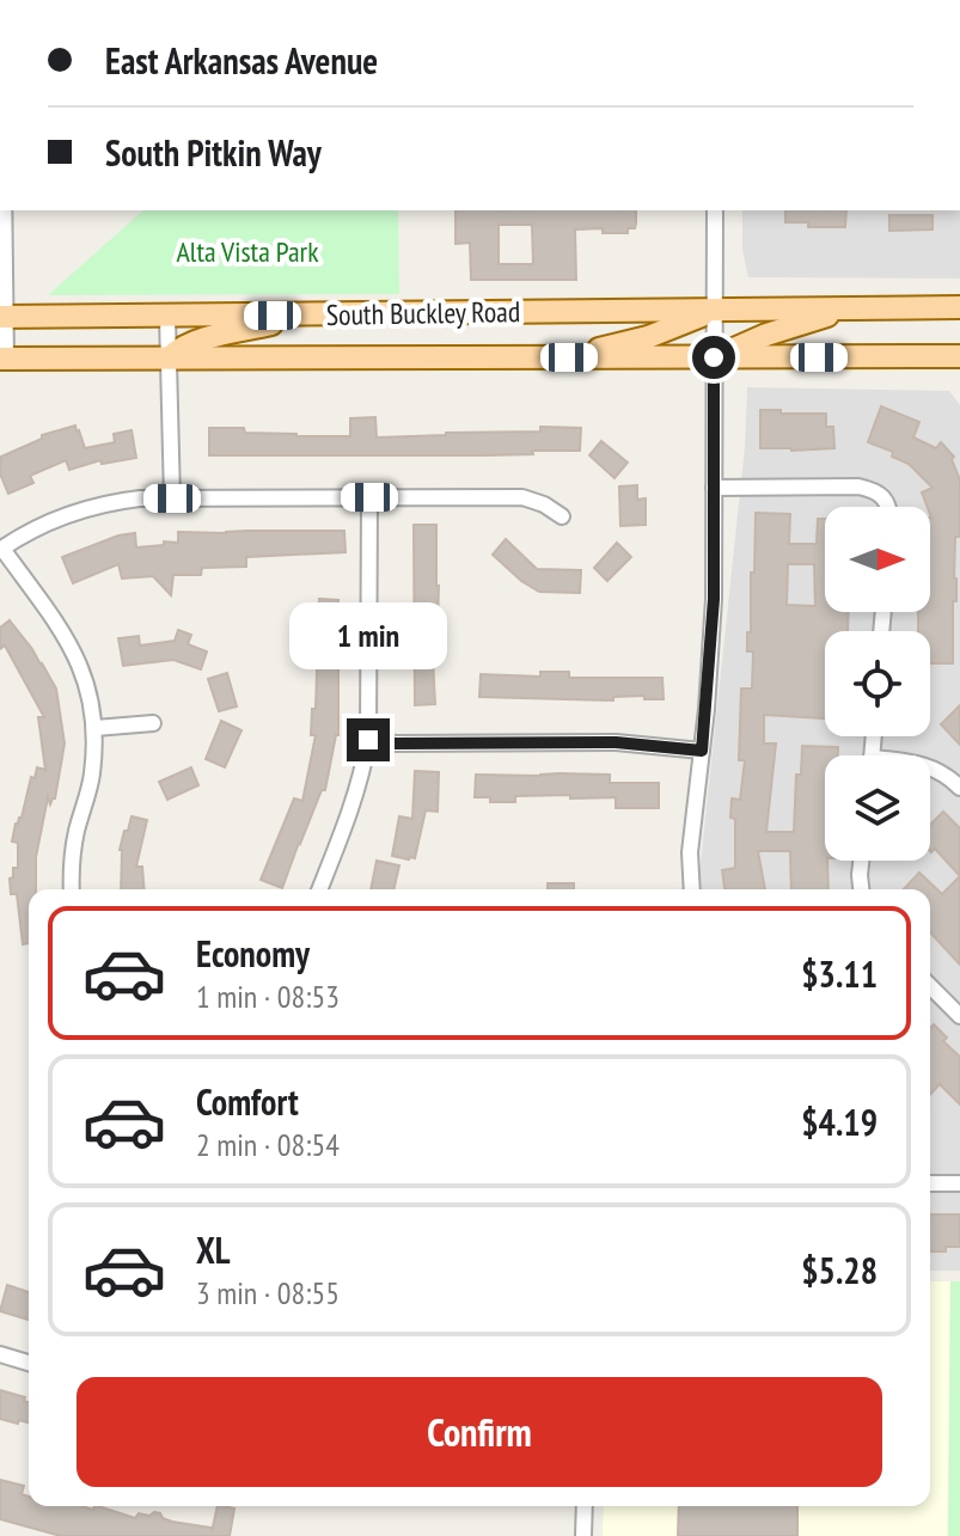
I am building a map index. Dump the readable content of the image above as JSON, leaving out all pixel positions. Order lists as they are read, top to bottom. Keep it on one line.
{"streets":{"main road":["South Buckley Road"]},"parks":["Alta Vista Park"],"north":"right","page":{"banner":["East Arkansas Avenue","South Pitkin Way"],"bubble":"1 min","list":[{"name":"Economy","note":"1 min · 08:53","value":"$3.11"},{"name":"Comfort","note":"2 min · 08:54","value":"$4.19"},{"name":"XL","note":"3 min · 08:55","value":"$5.28"}],"buttons":"Confirm"}}
